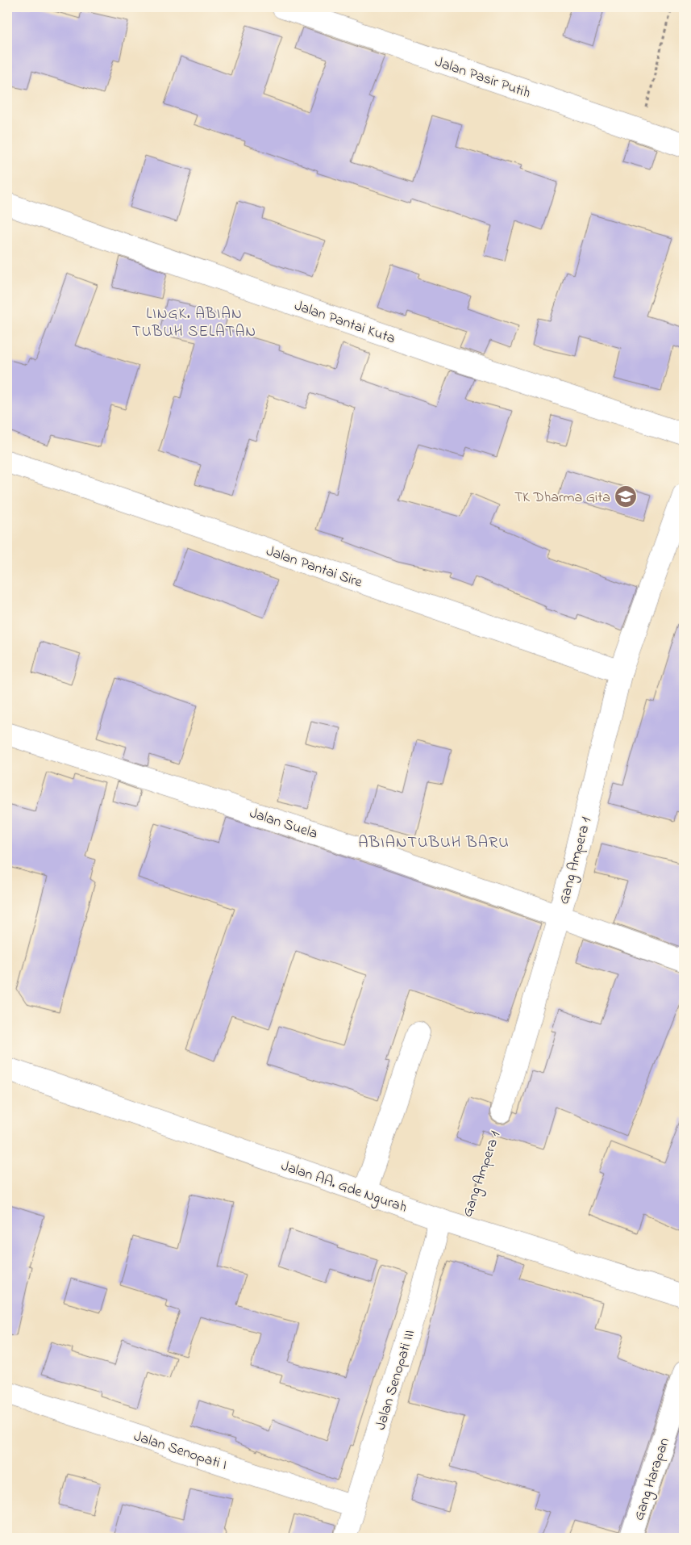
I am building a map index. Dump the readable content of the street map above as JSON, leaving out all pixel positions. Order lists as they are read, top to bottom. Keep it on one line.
{"streets":{"street":["Jalan Pasir Putih","Jalan Pantai Kuta","Jalan Pantai Sire","Jalan Suela","Gang Ampera 1","Jalan AA. Gde Ngurah","Jalan Senopati III","Jalan Senopati I","Gang Harapan"]},"crossings":[["Jalan Pantai Sire","Gang Ampera 1"],["Jalan Suela","Gang Ampera 1"],["Gang Ampera 1","Jalan AA. Gde Ngurah"],["Jalan AA. Gde Ngurah","Jalan Senopati III"],["Jalan Senopati III","Jalan Senopati I"]],"districts":["LINGK. ABIAN TUBUH SELATAN","ABIANTUBUH BARU"],"places":{"school or university":["TK Dharma Gita"]}}
